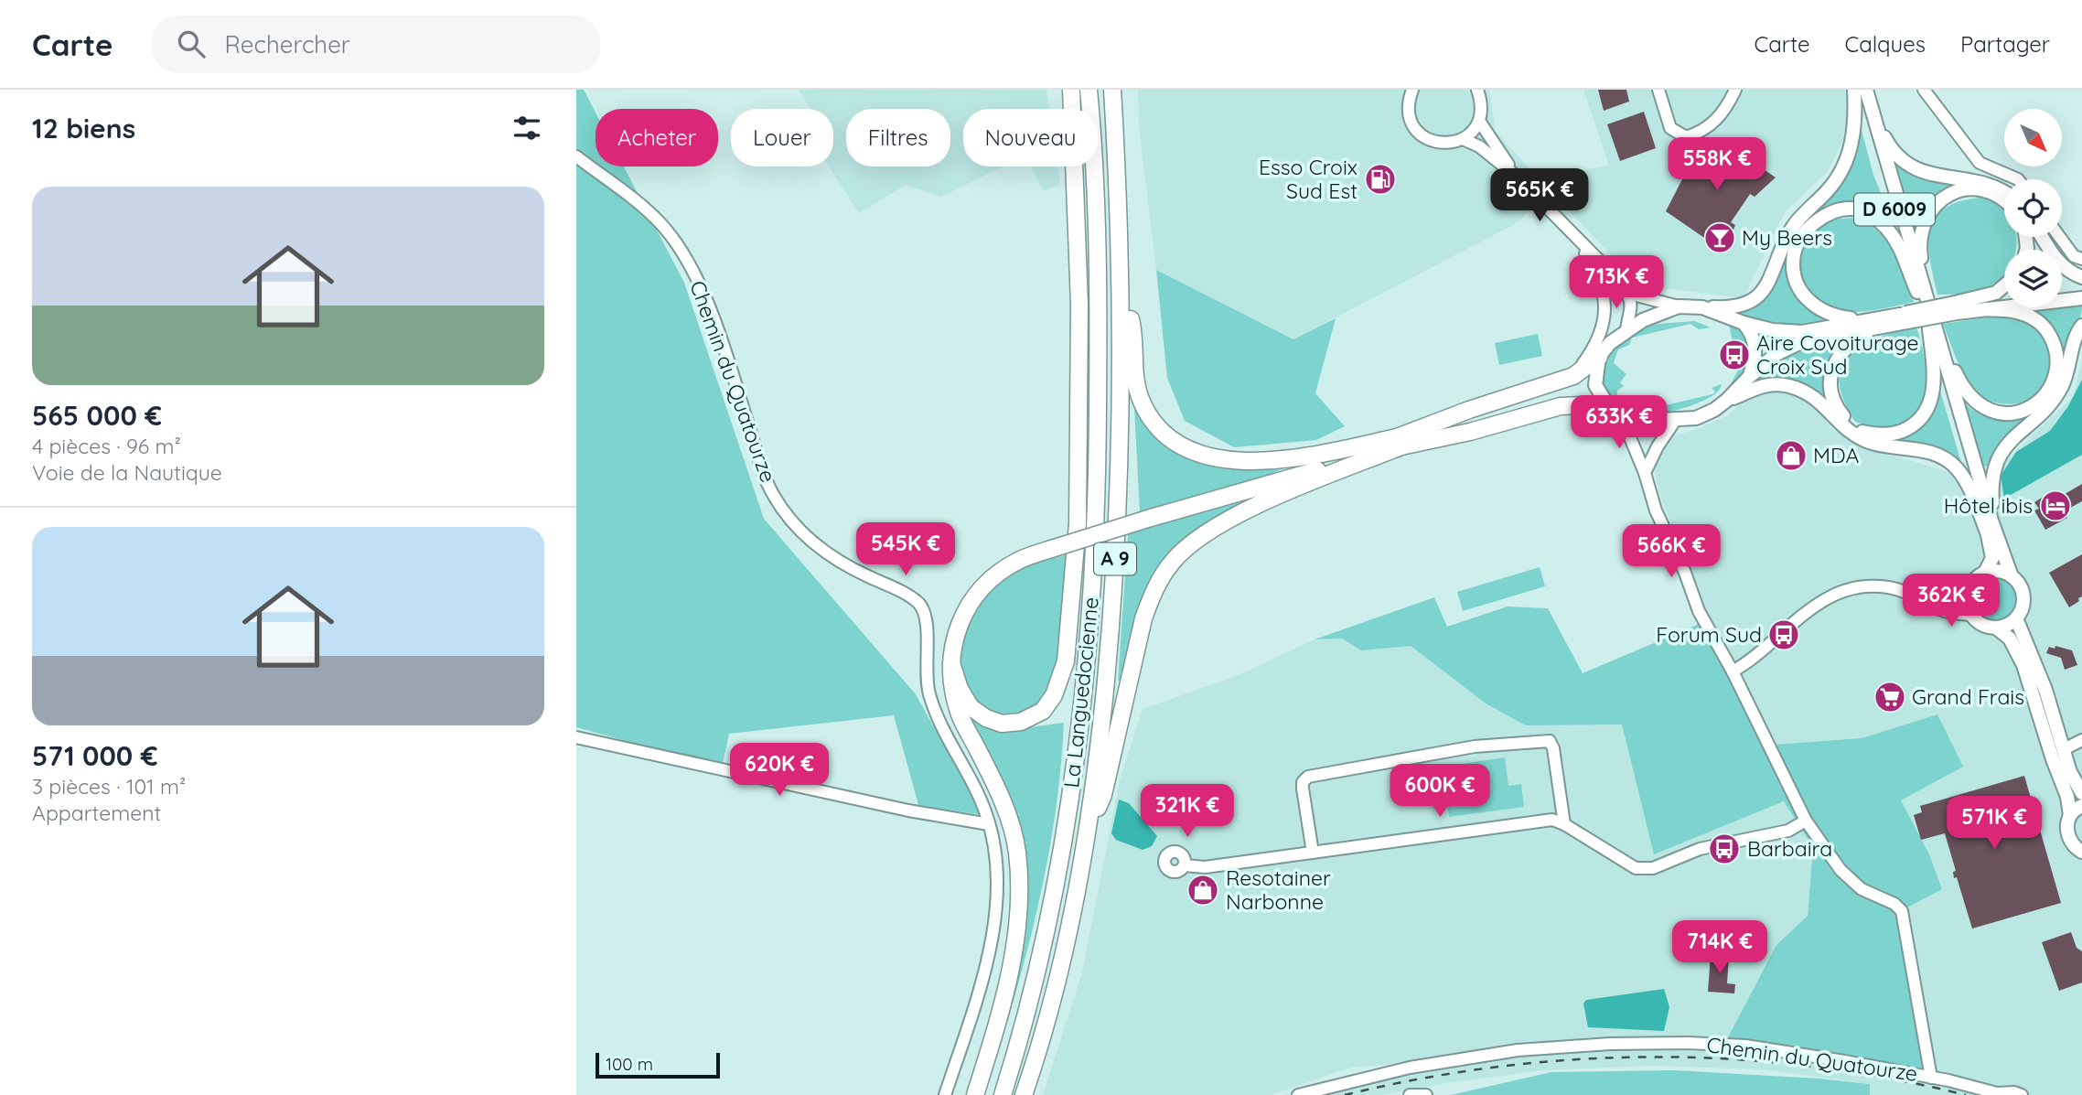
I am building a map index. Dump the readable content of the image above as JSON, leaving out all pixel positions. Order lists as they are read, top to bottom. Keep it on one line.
{"streets":{"highway":["A 9","La Languedocienne"],"main road":["D 6009"],"street":["Chemin du Quatourze"]},"places":{"fuel station":["Esso Croix Sud Est"],"bar":["My Beers"],"bus stop":["Aire Covoiturage Croix Sud","Forum Sud","Barbaira"],"shop":["MDA","Resotainer Narbonne"],"hotel":["Hôtel ibis"],"supermarket":["Grand Frais"]},"scale_bar":"100 m","north":"bottom right","page":{"header":"Carte","search":"Rechercher","nav":["Carte","Calques","Partager"],"heading":"12 biens","chip":["Acheter","Louer","Filtres","Nouveau"],"price":["558K €","565K €","713K €","633K €","545K €","566K €","362K €","620K €","600K €","321K €","571K €","714K €"],"list":[{"name":"565 000 €","note":"4 pièces · 96 m² · Voie de la Nautique"},{"name":"571 000 €","note":"3 pièces · 101 m² · Appartement"}],"scale":"100 m"}}
